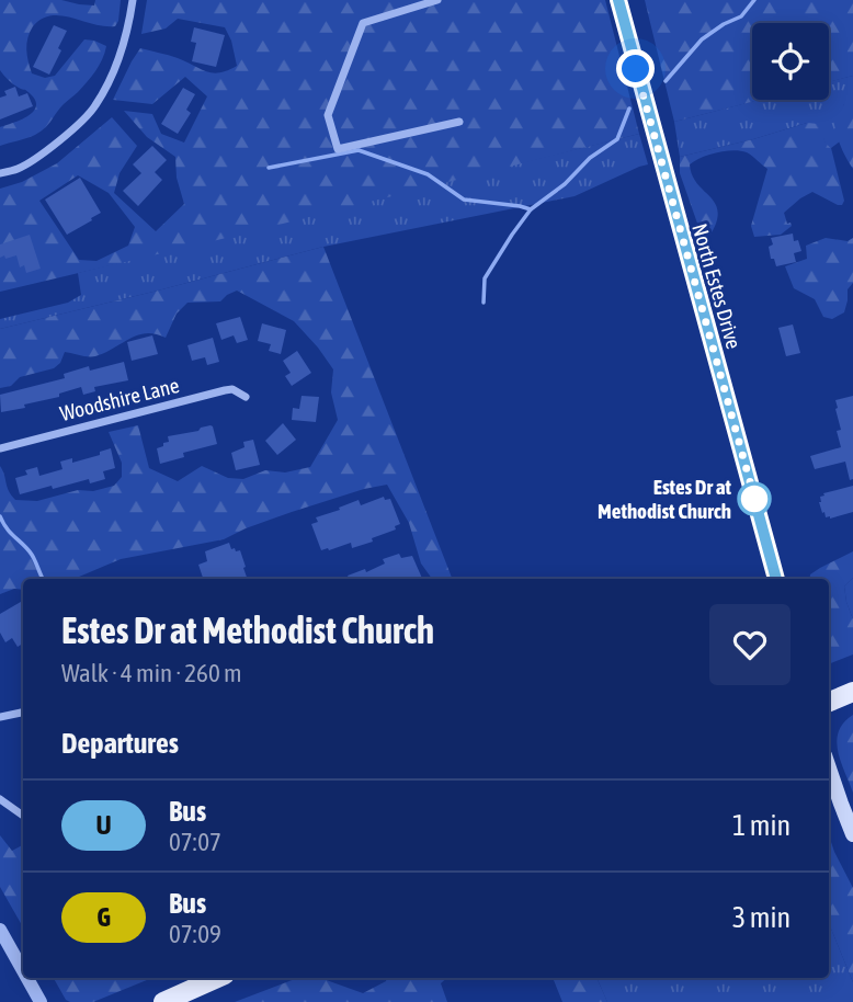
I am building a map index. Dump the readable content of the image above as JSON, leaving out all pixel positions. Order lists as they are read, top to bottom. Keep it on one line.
{"streets":{"main road":["North Estes Drive"],"street":["Woodshire Lane"]},"places":["Estes Dr at Methodist Church"],"lines":["bus line U"],"page":{"heading":[["Estes Dr at Methodist Church","Walk · 4 min · 260 m"],"Departures"],"list":[{"mark":"U","name":"Bus","note":"07:07","value":"1 min"},{"mark":"G","name":"Bus","note":"07:09","value":"3 min"}]}}
